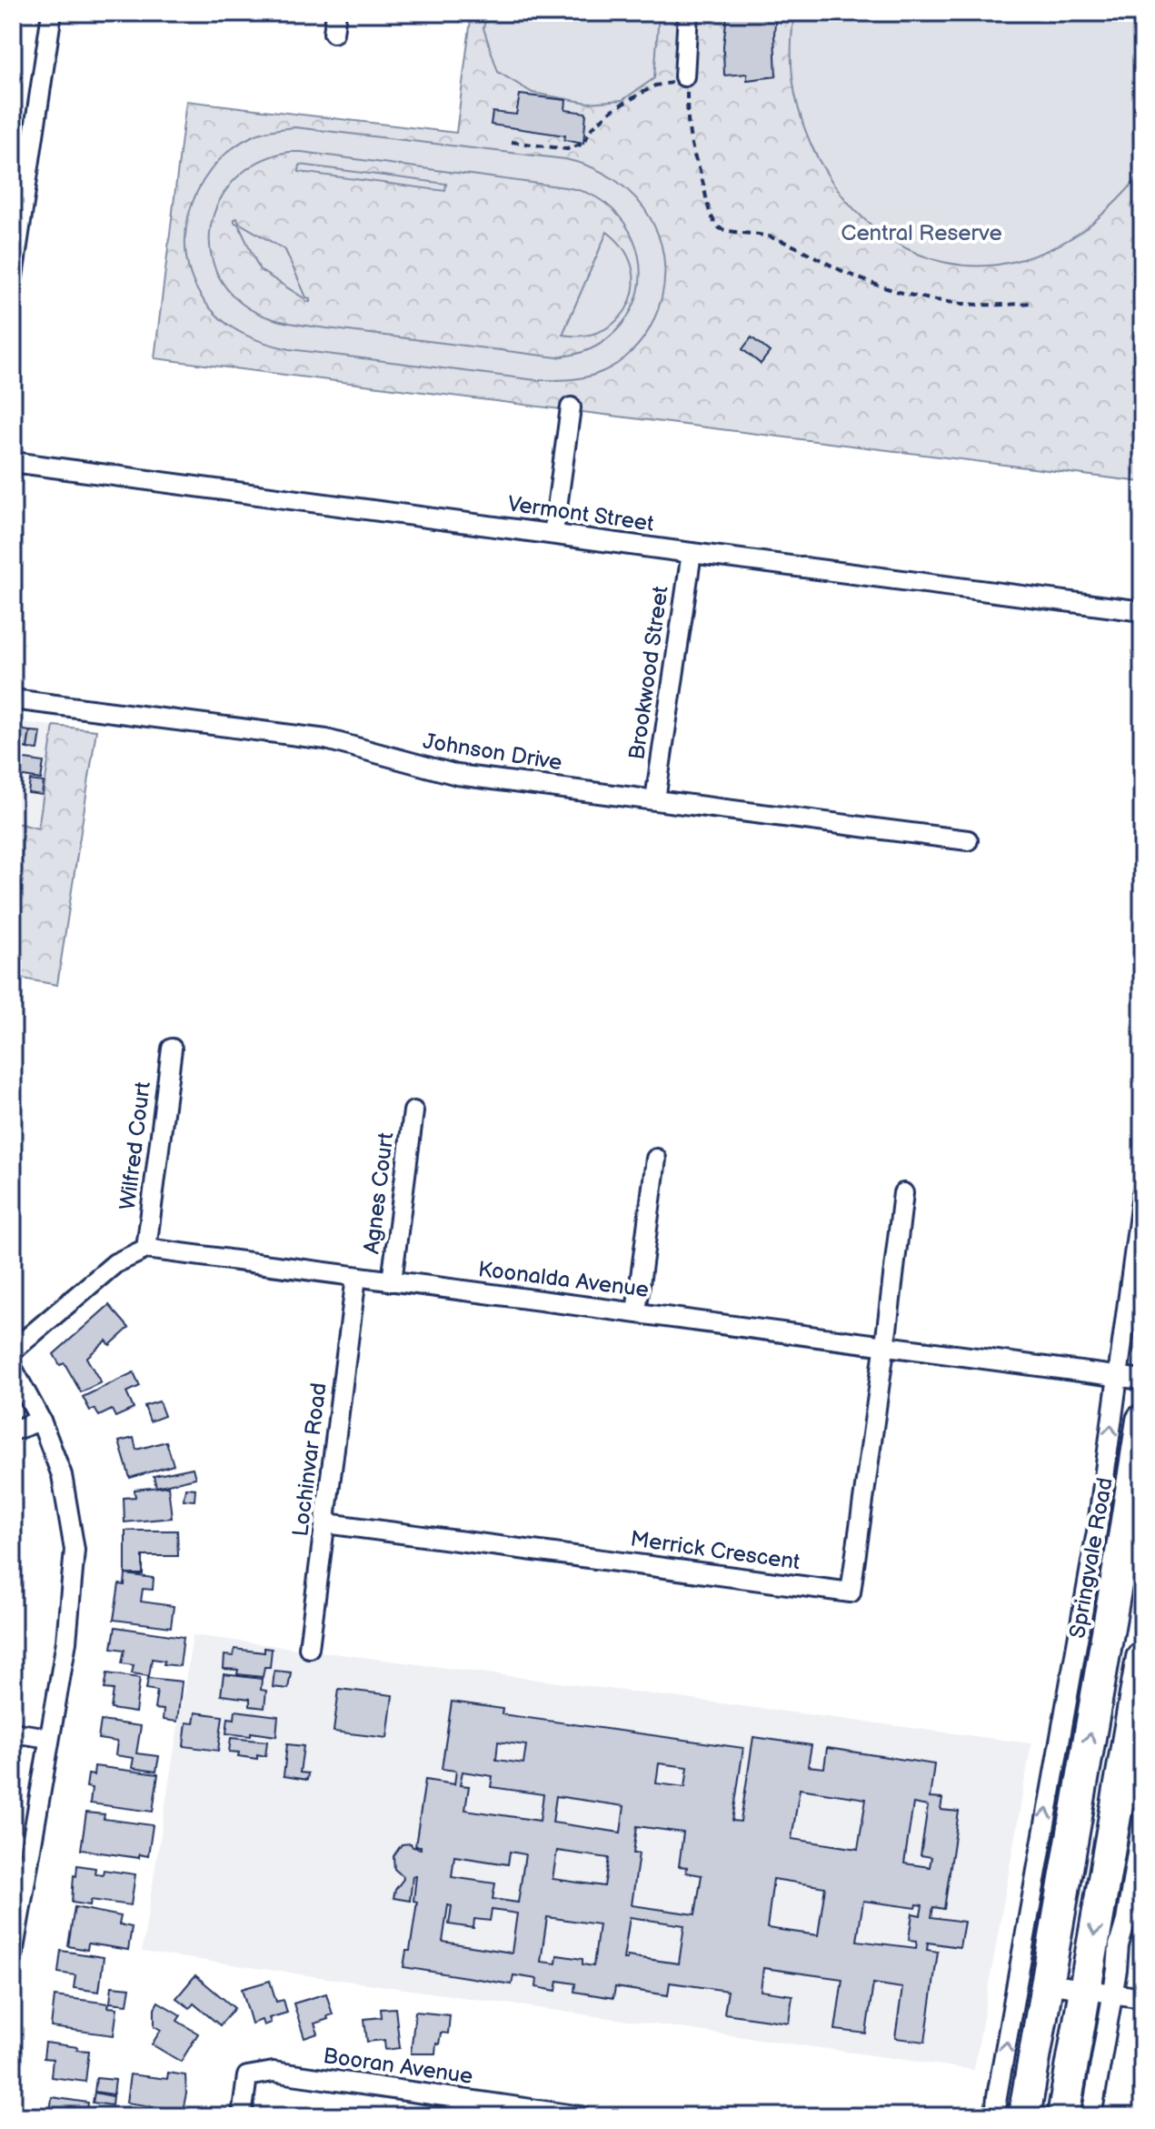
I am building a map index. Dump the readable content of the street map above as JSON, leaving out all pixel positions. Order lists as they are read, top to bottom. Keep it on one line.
{"streets":{"highway":["Springvale Road"],"street":["Vermont Street","Brookwood Street","Johnson Drive","Wilfred Court","Agnes Court","Koonalda Avenue","Lochinvar Road","Merrick Crescent","Booran Avenue"]},"crossings":[["Vermont Street","Brookwood Street"],["Brookwood Street","Johnson Drive"],["Wilfred Court","Koonalda Avenue"],["Agnes Court","Koonalda Avenue"],["Koonalda Avenue","Lochinvar Road"],["Koonalda Avenue","Merrick Crescent"],["Koonalda Avenue","Springvale Road"],["Lochinvar Road","Merrick Crescent"]],"one_way":["Springvale Road"],"parks":["Central Reserve"]}
